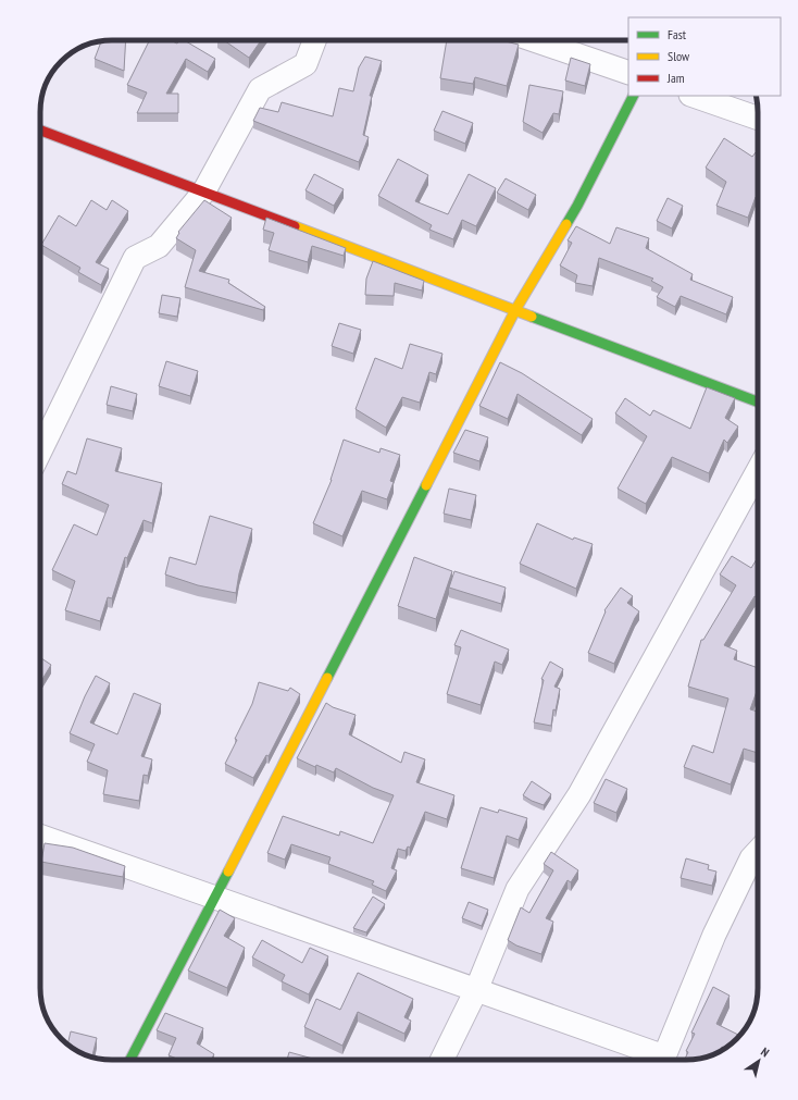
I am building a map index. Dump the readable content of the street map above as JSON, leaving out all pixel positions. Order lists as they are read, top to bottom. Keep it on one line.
{"legend":["Fast","Slow","Jam"],"north":"top right"}
